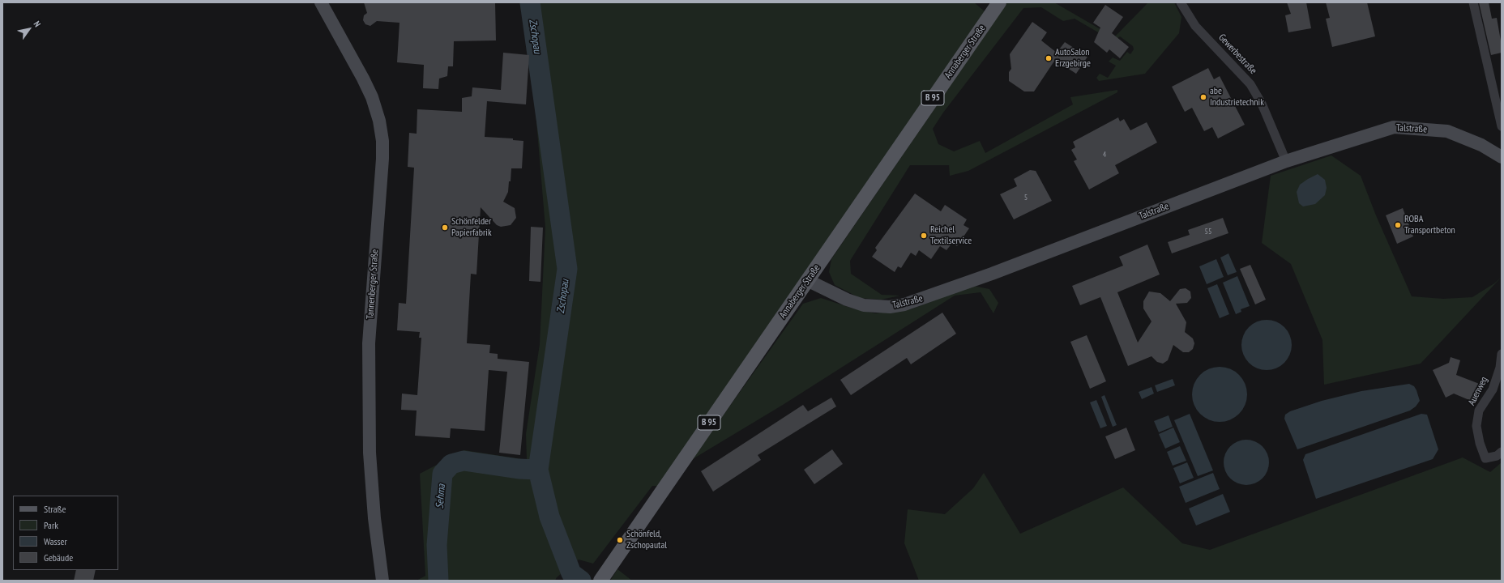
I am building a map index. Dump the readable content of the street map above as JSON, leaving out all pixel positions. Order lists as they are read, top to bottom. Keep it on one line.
{"streets":{"main road":["Annaberger Straße","B 95","Talstraße","Tannenberger Straße"],"street":["Gewerbestraße","Auenweg"]},"crossings":[["Annaberger Straße","Talstraße"],["Gewerbestraße","Talstraße"]],"water":["Zschopau","Sehma"],"places":["AutoSalon Erzgebirge","abe Industrietechnik","ROBA Transportbeton","Schönfelder Papierfabrik","Reichel Textilservice","Schönfeld, Zschopautal"],"house_numbers":["4","5","55"],"legend":["Straße","Park","Wasser","Gebäude"],"north":"top right"}
